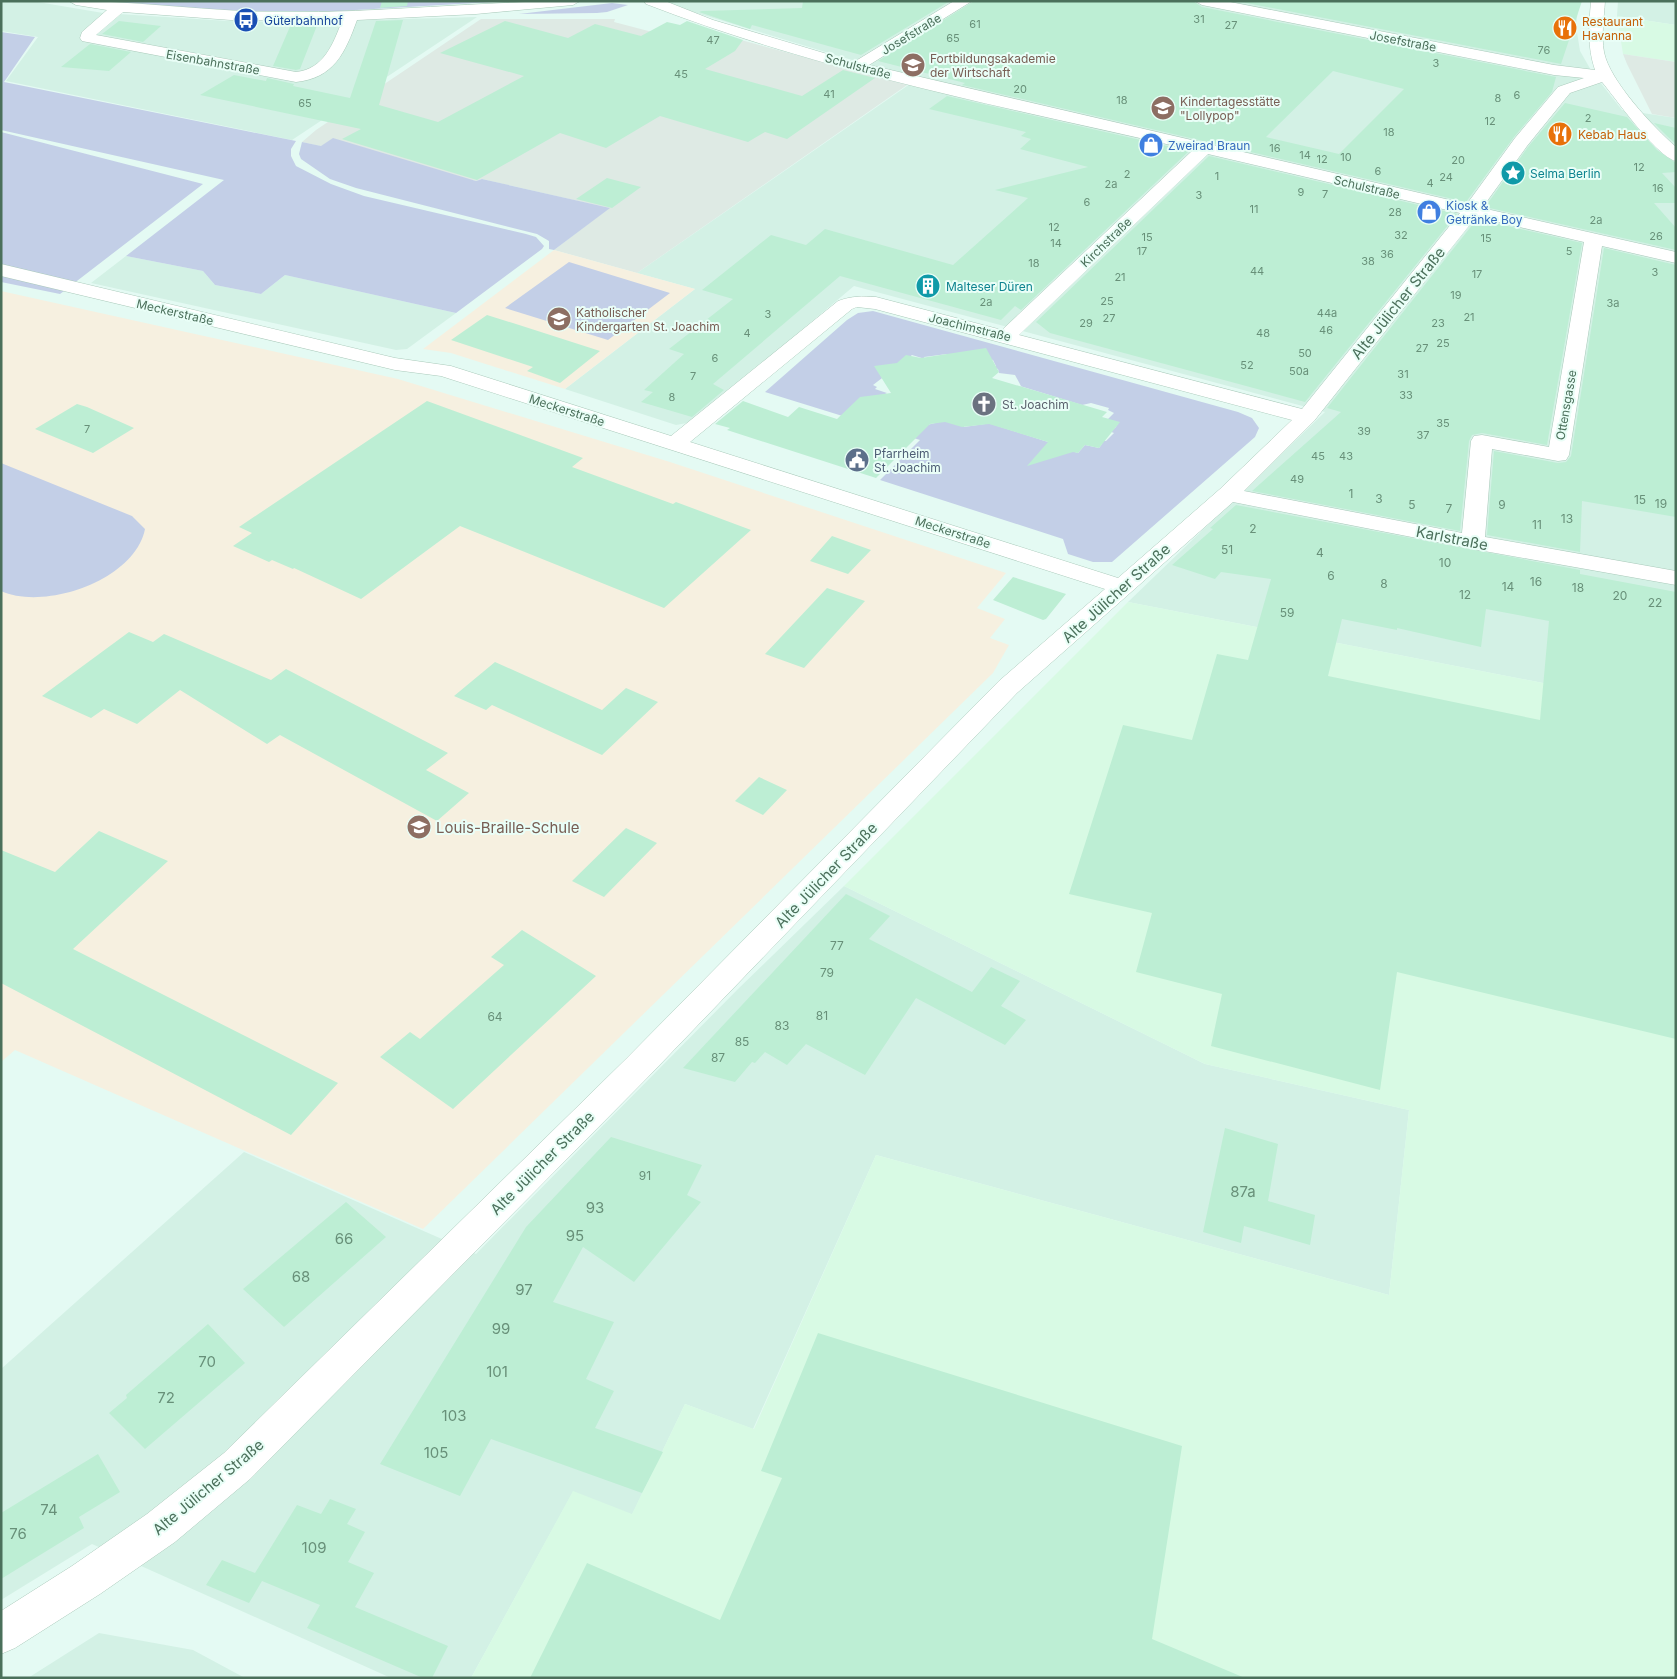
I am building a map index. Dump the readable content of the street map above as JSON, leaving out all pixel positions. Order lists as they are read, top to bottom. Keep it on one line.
{"streets":{"street":["Josefstraße","Eisenbahnstraße","Schulstraße","Kirchstraße","Alte Jülicher Straße","Meckerstraße","Joachimstraße","Ottensgasse","Karlstraße"]},"crossings":[["Josefstraße","Schulstraße"],["Josefstraße","Alte Jülicher Straße"],["Schulstraße","Kirchstraße"],["Schulstraße","Alte Jülicher Straße"],["Schulstraße","Ottensgasse"],["Kirchstraße","Joachimstraße"],["Alte Jülicher Straße","Meckerstraße"],["Alte Jülicher Straße","Joachimstraße"],["Alte Jülicher Straße","Karlstraße"],["Meckerstraße","Joachimstraße"],["Ottensgasse","Karlstraße"]],"places":{"bus stop":["Güterbahnhof"],"restaurant":["Restaurant Havanna","Kebab Haus"],"school or university":["Fortbildungsakademie der Wirtschaft","Kindertagesstätte \"Lollypop\"","Katholischer Kindergarten St. Joachim","Louis-Braille-Schule"],"shop":["Zweirad Braun","Kiosk & Getränke Boy"],"place":["Selma Berlin"],"building":["Malteser Düren"],"church":["St. Joachim"],"public building":["Pfarrheim St. Joachim"]},"house_numbers":["31","61","27","65","47","76","3","45","20","41","6","8","18","65","2","12","18","16","14","10","12","20","12","6","2","1","24","4","2a","16","9","7","3","6","11","28","2a","12","32","26","15","15","14","17","5","36","38","18","44","3","17","21","19","25","2a","3a","44a","3","21","27","29","23","46","4","48","25","27","50","6","52","50a","31","7","33","8","35","7","39","37","45","43","49","1","3","15","19","5","9","7","13","11","2","51","4","10","6","16","8","14","18","12","20","22","59","77","79","81","64","83","85","87","91","87a","93","95","66","68","97","99","70","101","72","103","105","74","76","109"]}
